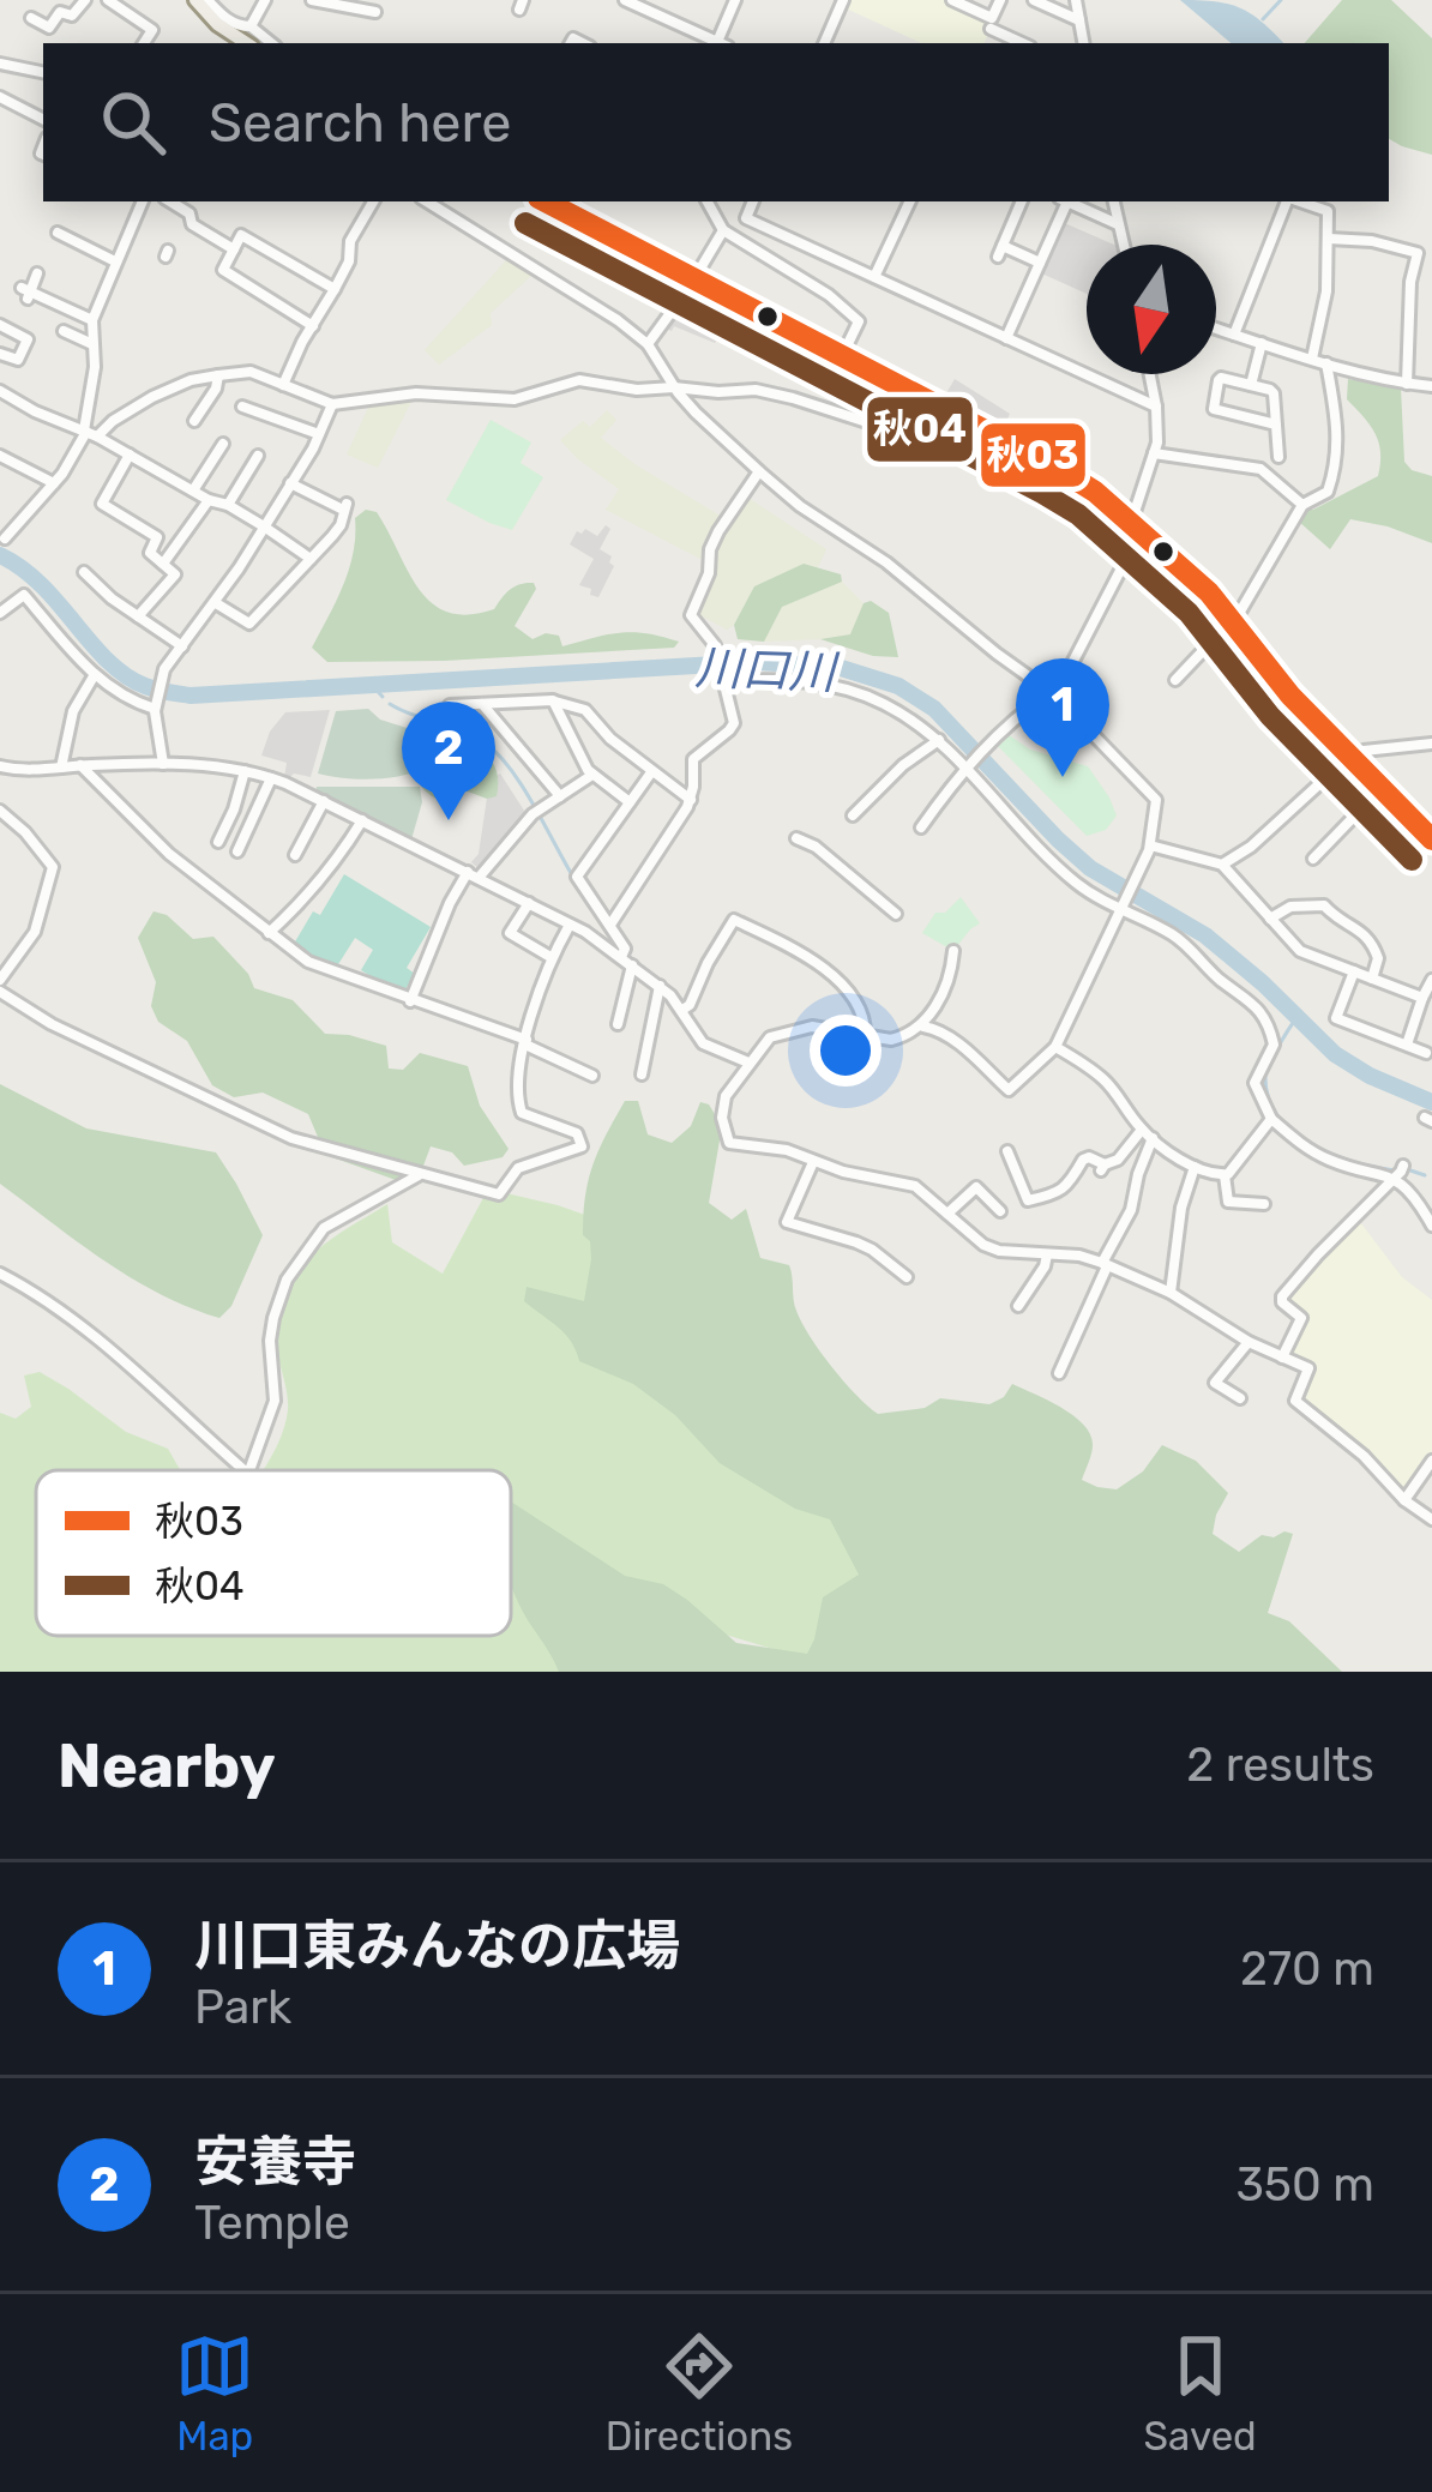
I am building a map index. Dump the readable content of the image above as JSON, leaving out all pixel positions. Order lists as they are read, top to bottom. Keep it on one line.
{"water":["川口川"],"lines":["transit line 秋03","transit line 秋04"],"legend":["秋03","秋04"],"north":"bottom","page":{"search":"Search here","pins":["1","2"],"heading":["Nearby","2 results"],"list":[{"mark":"1","name":"川口東みんなの広場","note":"Park","value":"270 m"},{"mark":"2","name":"安養寺","note":"Temple","value":"350 m"}],"nav":["Map","Directions","Saved"]}}
